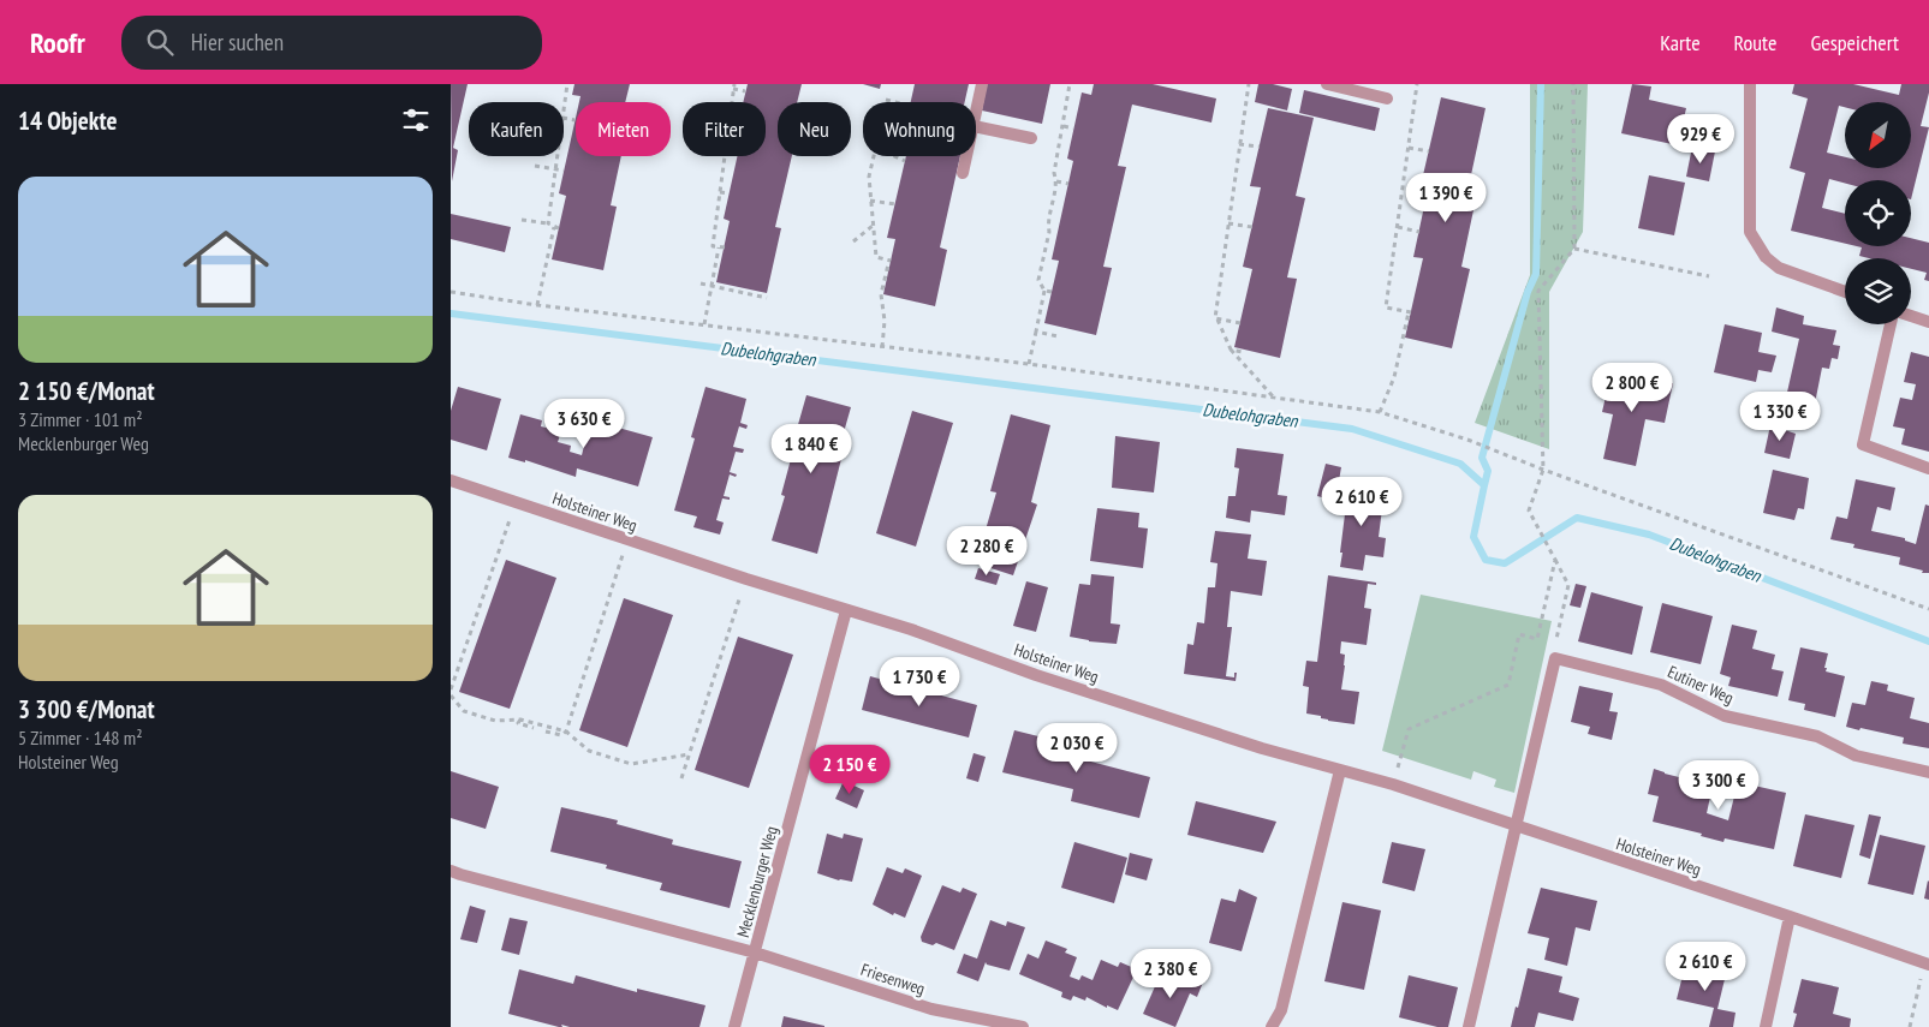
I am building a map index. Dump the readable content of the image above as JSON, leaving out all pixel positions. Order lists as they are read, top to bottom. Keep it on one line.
{"streets":{"street":["Holsteiner Weg","Eutiner Weg","Mecklenburger Weg","Friesenweg"]},"crossings":[["Holsteiner Weg","Mecklenburger Weg"],["Mecklenburger Weg","Friesenweg"]],"water":["Dubelohgraben"],"north":"bottom left","page":{"header":"Roofr","search":"Hier suchen","nav":["Karte","Route","Gespeichert"],"heading":"14 Objekte","chip":["Kaufen","Mieten","Filter","Neu","Wohnung"],"price":["929 €","1 390 €","2 800 €","1 330 €","3 630 €","1 840 €","2 610 €","2 280 €","1 730 €","2 030 €","2 150 €","3 300 €","2 610 €","2 380 €"],"list":[{"name":"2 150 €/Monat","note":"3 Zimmer · 101 m² · Mecklenburger Weg"},{"name":"3 300 €/Monat","note":"5 Zimmer · 148 m² · Holsteiner Weg"}]}}
